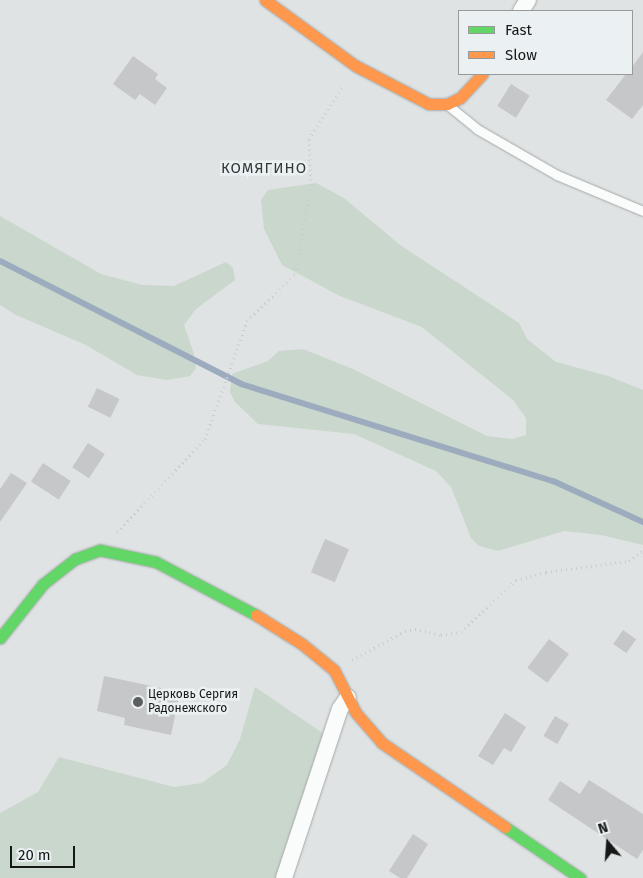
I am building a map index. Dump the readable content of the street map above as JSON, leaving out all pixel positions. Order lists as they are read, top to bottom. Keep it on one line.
{"districts":["КОМЯГИНО"],"places":["Церковь Сергия Радонежского"],"legend":["Fast","Slow"],"scale_bar":"20 m","north":"top"}
